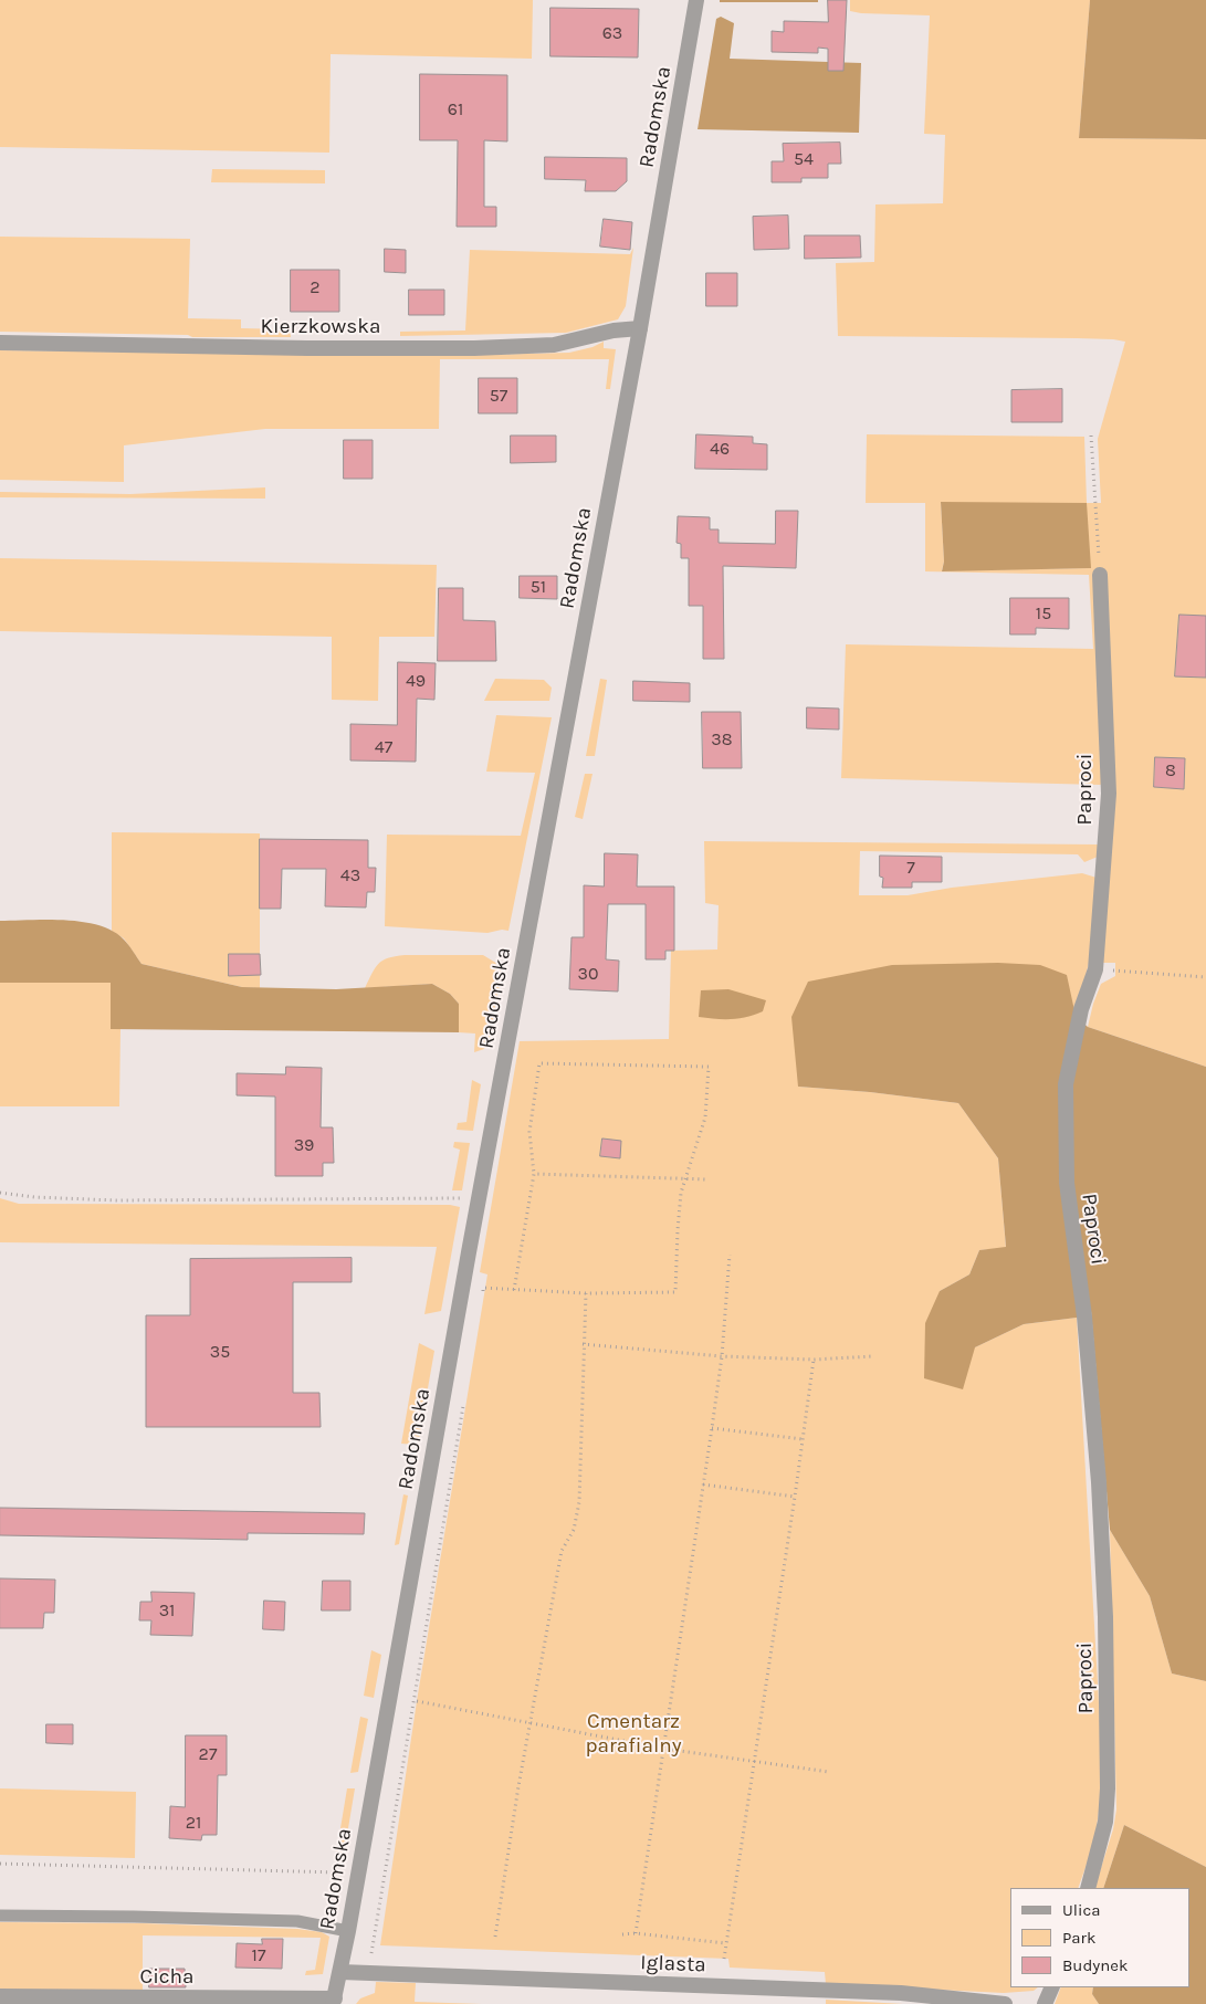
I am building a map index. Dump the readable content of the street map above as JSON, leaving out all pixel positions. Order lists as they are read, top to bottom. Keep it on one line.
{"streets":{"street":["Radomska","Kierzkowska","Paproci","Iglasta","Cicha"]},"crossings":[["Radomska","Kierzkowska"],["Radomska","Iglasta"],["Radomska","Cicha"]],"parks":["Cmentarz parafialny"],"house_numbers":["63","61","54","2","57","46","51","15","49","38","47","8","7","43","30","39","35","31","27","21","17"],"legend":["Ulica","Park","Budynek"]}
